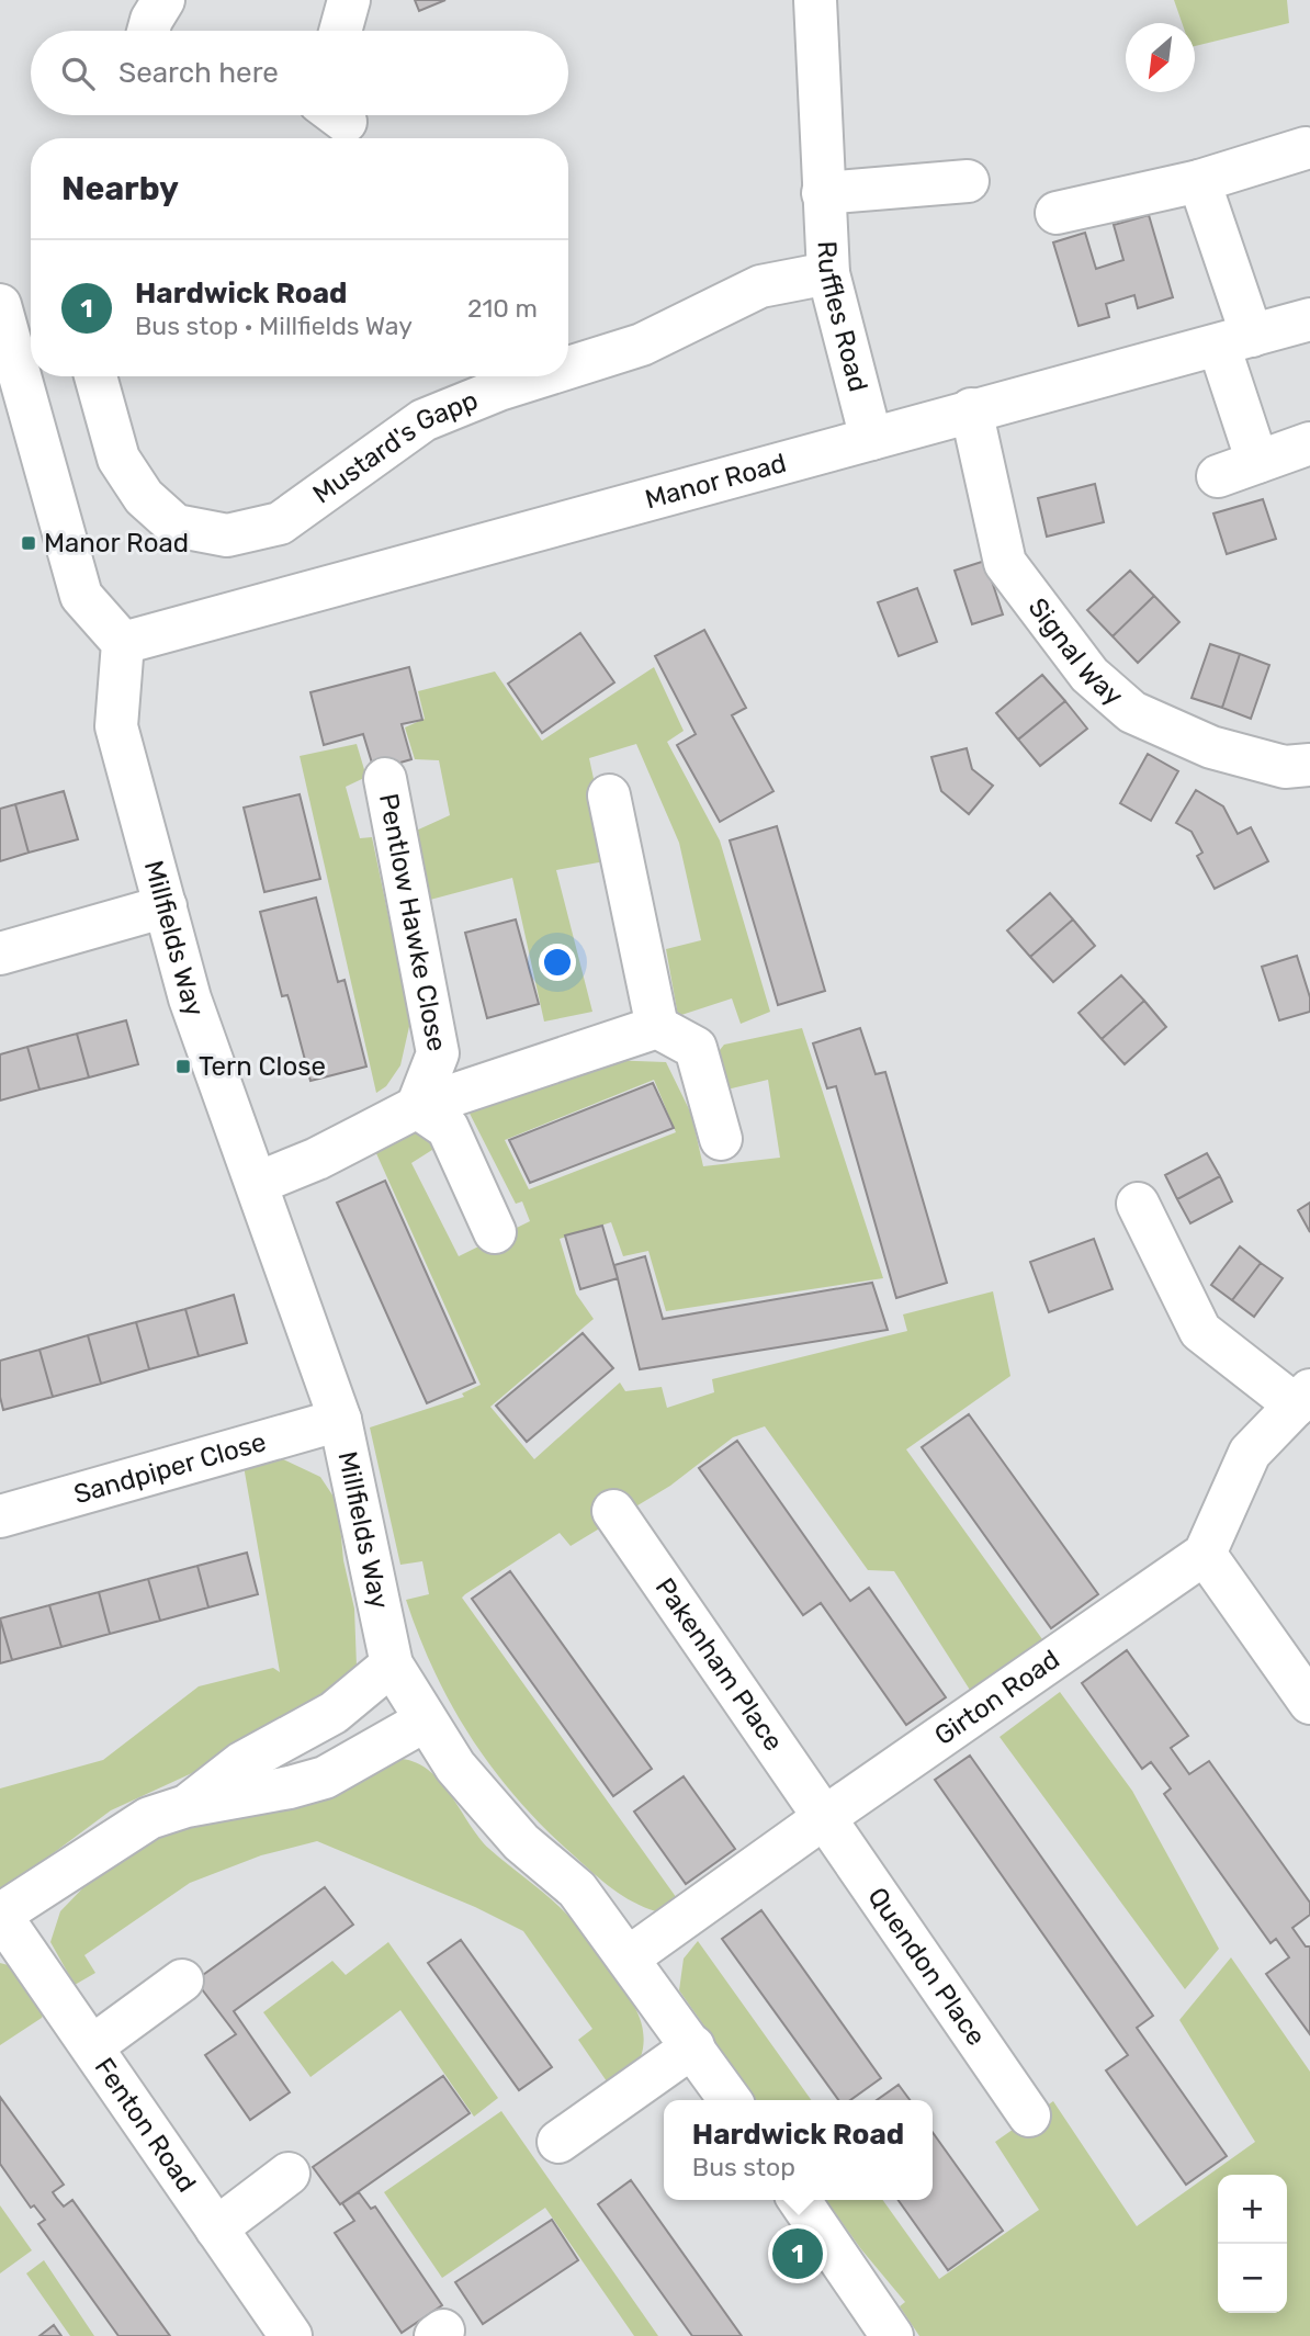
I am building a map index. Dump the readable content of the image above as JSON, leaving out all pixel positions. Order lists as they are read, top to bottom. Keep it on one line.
{"streets":{"street":["Ruffles Road","Mustard's Gapp","Manor Road","Signal Way","Pentlow Hawke Close","Millfields Way","Sandpiper Close","Pakenham Place","Girton Road","Quendon Place","Fenton Road"]},"crossings":[["Ruffles Road","Mustard's Gapp"],["Ruffles Road","Manor Road"],["Manor Road","Signal Way"],["Manor Road","Millfields Way"],["Millfields Way","Sandpiper Close"],["Millfields Way","Girton Road"],["Pakenham Place","Girton Road"],["Pakenham Place","Quendon Place"],["Girton Road","Quendon Place"]],"places":{"transit":["Manor Road","Tern Close"]},"north":"bottom left","page":{"search":"Search here","heading":"Nearby","list":[{"mark":"1","name":"Hardwick Road","note":"Bus stop · Millfields Way","value":"210 m"}],"popup":["Hardwick Road","Bus stop"],"map_buttons":["+","−"],"pins":"1"}}
